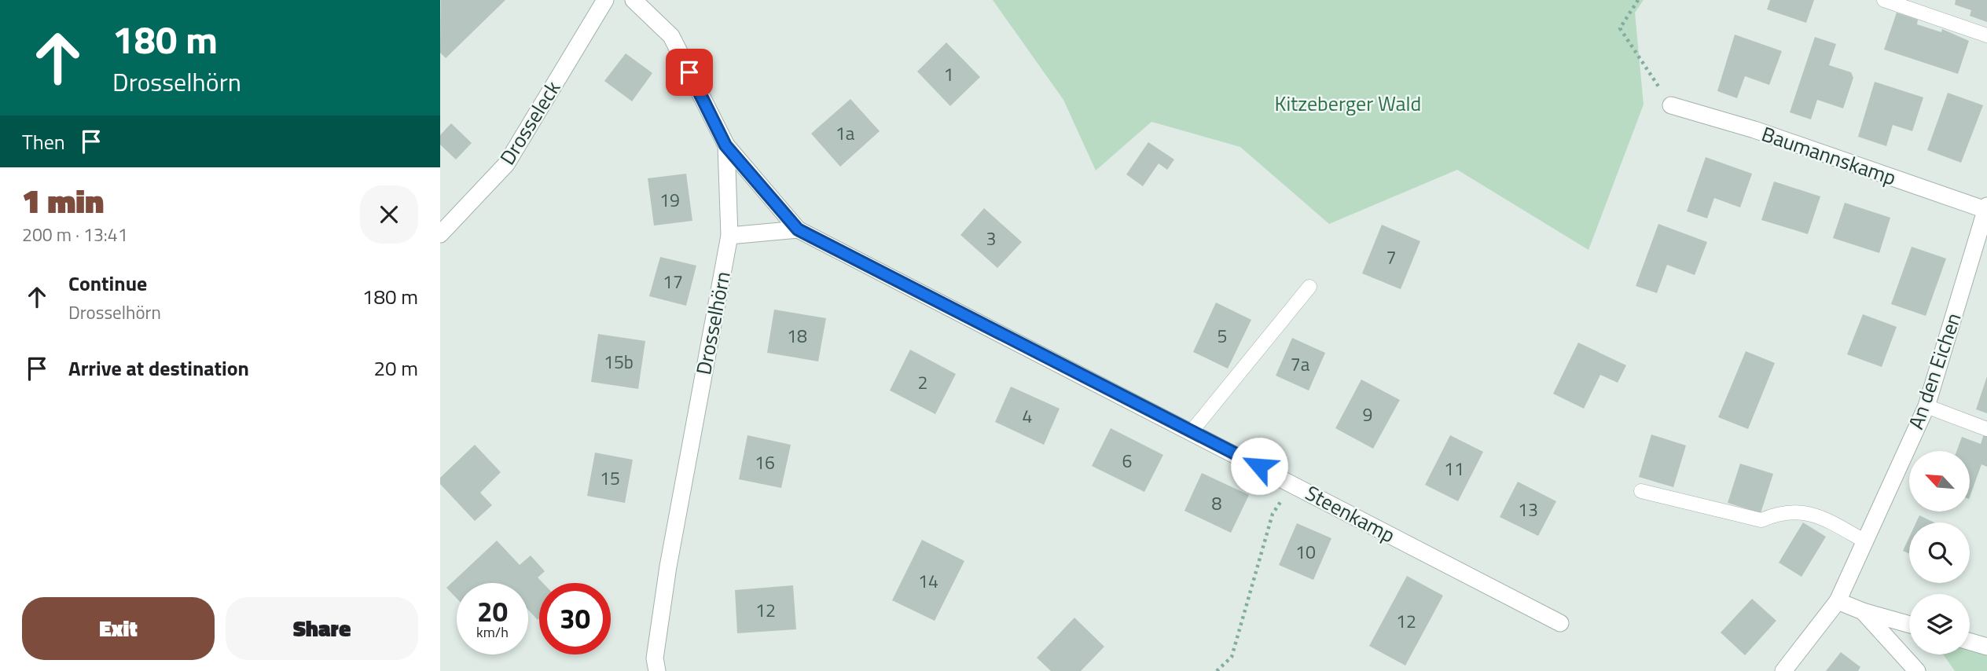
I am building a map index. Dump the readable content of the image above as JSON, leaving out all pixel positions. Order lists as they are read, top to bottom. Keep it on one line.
{"streets":{"street":["Drosseleck","Baumannskamp","Drosselhörn","An den Eichen","Steenkamp"]},"crossings":[["Baumannskamp","An den Eichen"],["Drosselhörn","Steenkamp"]],"parks":["Kitzeberger Wald"],"house_numbers":["1","1a","19","3","7","17","18","5","15b","7a","2","9","4","6","16","11","15","8","13","10","14","12","12"],"north":"top left","page":{"turn":["180 m","Drosselhörn"],"then":"Then","heading":["1 min","200 m · 13:41"],"list":[{"name":"Continue","note":"Drosselhörn","value":"180 m"},{"name":"Arrive at destination","value":"20 m"}],"speed":"20 km/h","limit":"30","buttons":["Exit","Share"]}}
